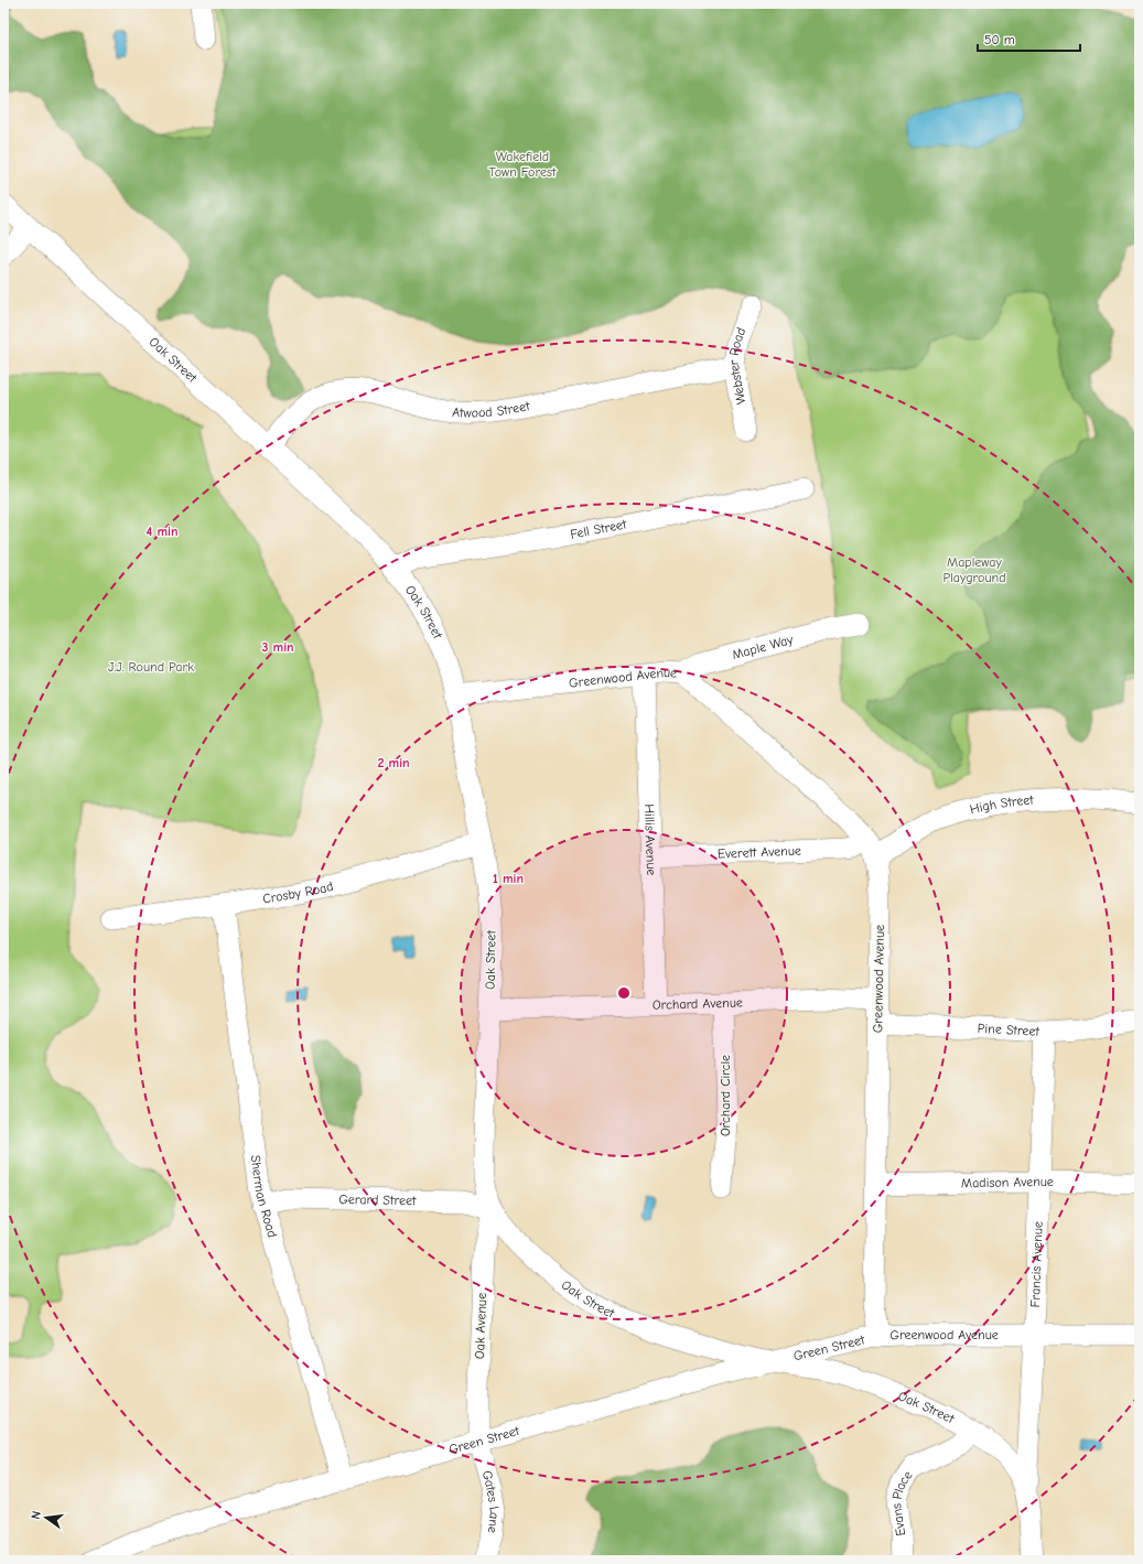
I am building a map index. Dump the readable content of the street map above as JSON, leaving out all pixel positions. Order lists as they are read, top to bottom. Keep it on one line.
{"streets":{"street":["Oak Street","Webster Road","Atwood Street","Fell Street","Maple Way","Greenwood Avenue","High Street","Hillis Avenue","Everett Avenue","Crosby Road","Orchard Avenue","Pine Street","Orchard Circle","Madison Avenue","Sherman Road","Gerard Street","Francis Avenue","Oak Avenue","Green Street","Gates Lane","Evans Place"]},"crossings":[["Oak Street","Atwood Street"],["Oak Street","Fell Street"],["Oak Street","Greenwood Avenue"],["Oak Street","Crosby Road"],["Oak Street","Orchard Avenue"],["Oak Street","Gerard Street"],["Oak Street","Francis Avenue"],["Oak Street","Oak Avenue"],["Oak Street","Green Street"],["Oak Street","Evans Place"],["Webster Road","Atwood Street"],["Maple Way","Greenwood Avenue"],["Greenwood Avenue","High Street"],["Greenwood Avenue","Hillis Avenue"],["Greenwood Avenue","Everett Avenue"],["Greenwood Avenue","Orchard Avenue"],["Greenwood Avenue","Pine Street"],["Greenwood Avenue","Madison Avenue"],["Greenwood Avenue","Francis Avenue"],["Greenwood Avenue","Green Street"],["High Street","Everett Avenue"],["Hillis Avenue","Everett Avenue"],["Hillis Avenue","Orchard Avenue"],["Crosby Road","Sherman Road"],["Orchard Avenue","Orchard Circle"],["Pine Street","Francis Avenue"],["Madison Avenue","Francis Avenue"],["Sherman Road","Gerard Street"],["Sherman Road","Green Street"],["Gerard Street","Oak Avenue"],["Oak Avenue","Green Street"],["Oak Avenue","Gates Lane"],["Green Street","Gates Lane"]],"parks":["Wakefield Town Forest","Mapleway Playground","J.J. Round Park"],"scale_bar":"50 m","north":"left","rings":["4 min","3 min","2 min","1 min"]}
